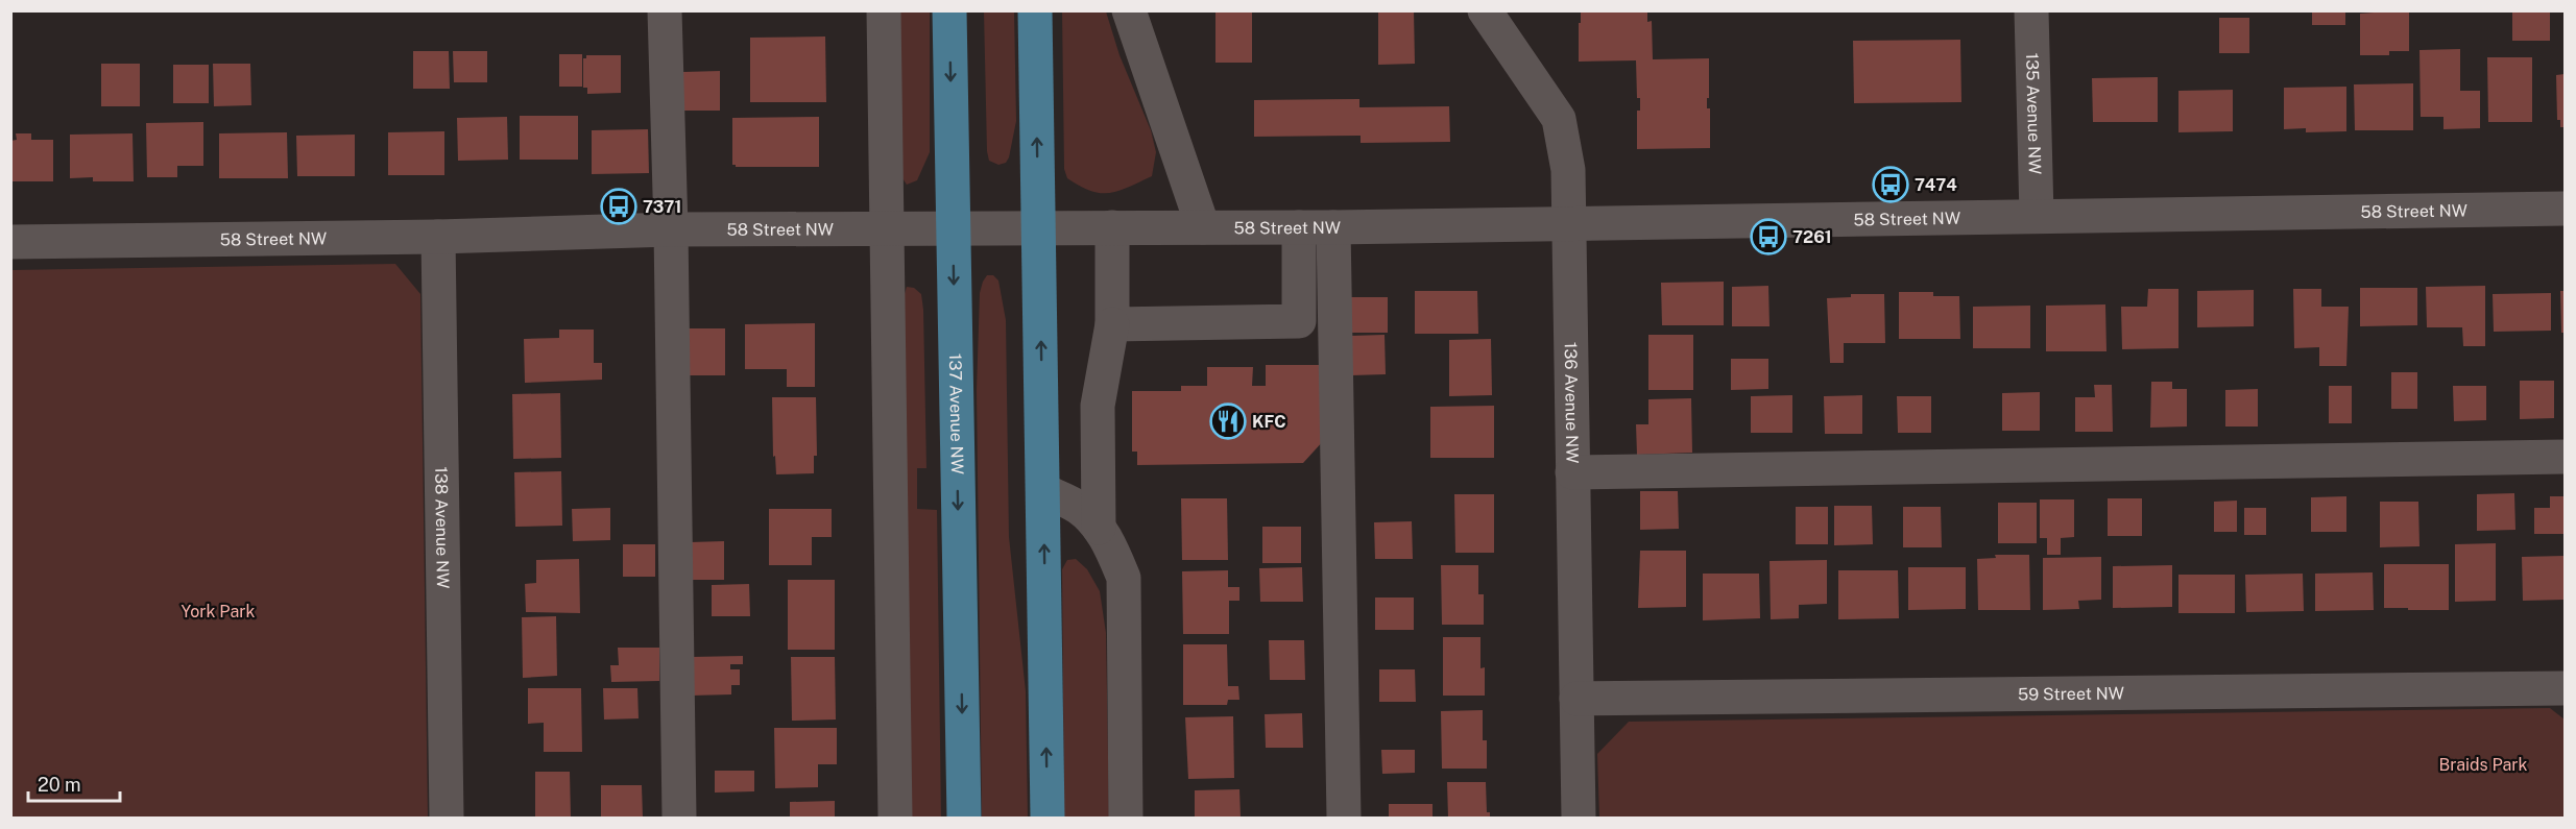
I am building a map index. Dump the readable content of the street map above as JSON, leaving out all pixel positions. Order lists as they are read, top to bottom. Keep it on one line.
{"streets":{"main road":["137 Avenue NW"],"street":["135 Avenue NW","58 Street NW","136 Avenue NW","138 Avenue NW","59 Street NW"]},"crossings":[["135 Avenue NW","58 Street NW"],["58 Street NW","136 Avenue NW"],["58 Street NW","137 Avenue NW"],["58 Street NW","138 Avenue NW"],["136 Avenue NW","59 Street NW"]],"parks":["York Park","Braids Park"],"places":{"bus stop":["7474","7371","7261"],"restaurant":["KFC"]},"scale_bar":"20 m"}
